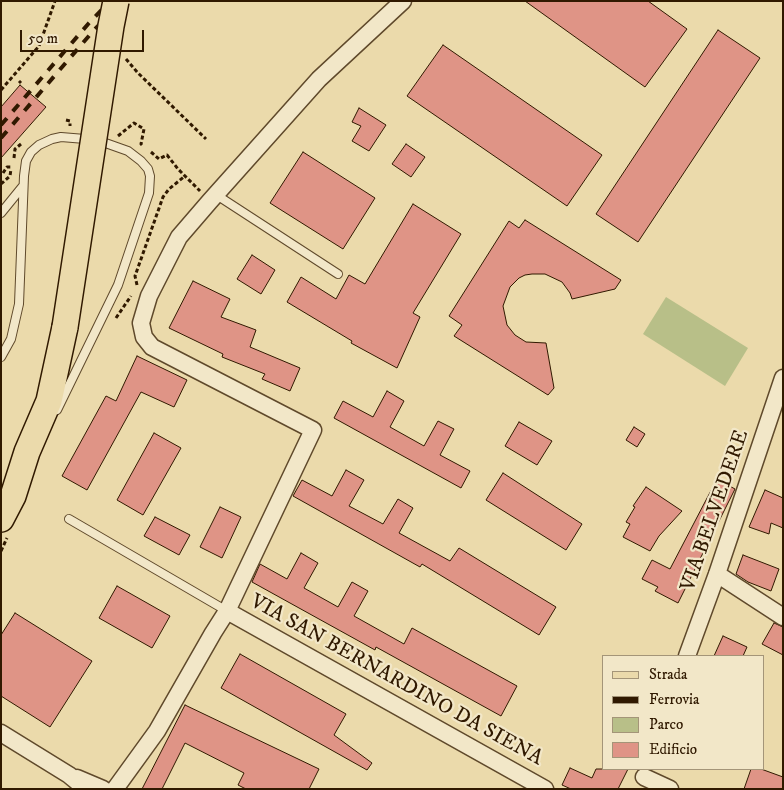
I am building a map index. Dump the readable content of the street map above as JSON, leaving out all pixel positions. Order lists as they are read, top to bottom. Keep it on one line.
{"streets":{"street":["VIA BELVEDERE","VIA SAN BERNARDINO DA SIENA"]},"legend":["Strada","Ferrovia","Parco","Edificio"],"scale_bar":"50 m"}
